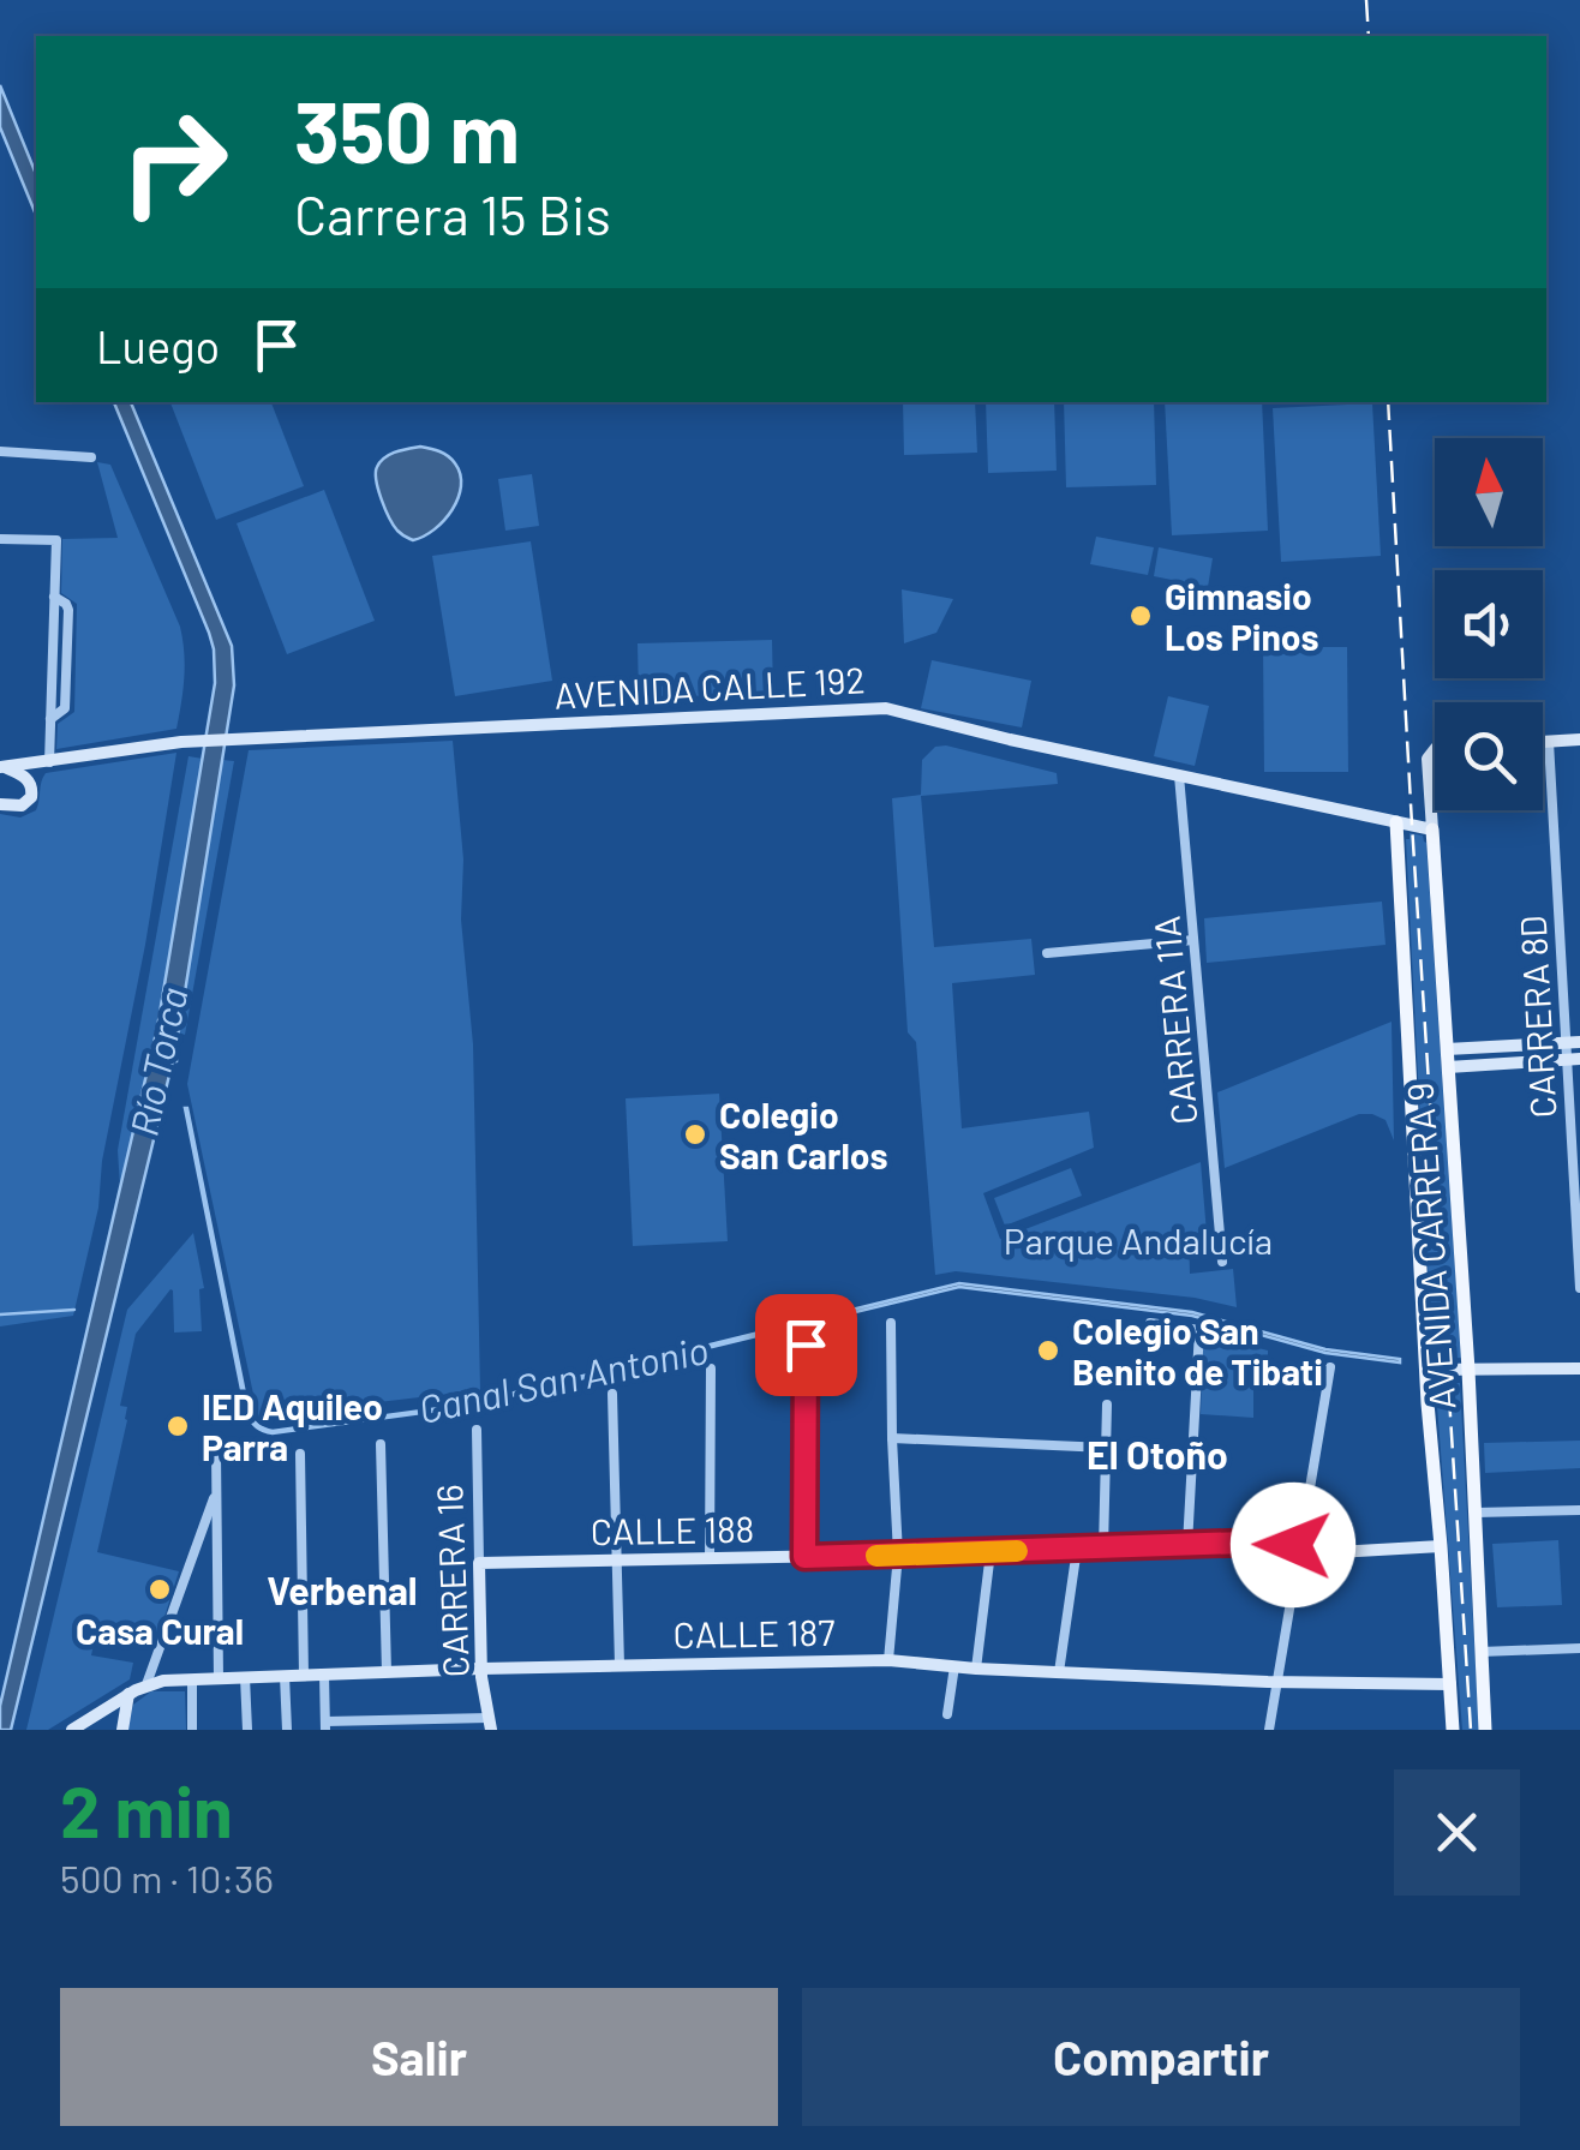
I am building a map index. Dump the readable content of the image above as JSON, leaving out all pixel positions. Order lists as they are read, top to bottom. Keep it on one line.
{"streets":{"main road":["AVENIDA CARRERA 9"],"street":["AVENIDA CALLE 192","CARRERA 8D","CARRERA 11A","CALLE 188","CARRERA 16","CALLE 187"]},"crossings":[["AVENIDA CALLE 192","CARRERA 11A"],["AVENIDA CALLE 192","AVENIDA CARRERA 9"],["AVENIDA CARRERA 9","CALLE 188"],["AVENIDA CARRERA 9","CALLE 187"],["CALLE 188","CARRERA 16"],["CARRERA 16","CALLE 187"]],"districts":["El Otoño","Verbenal"],"water":["Río Torca","Canal San Antonio"],"parks":["Parque Andalucía"],"places":["Gimnasio Los Pinos","Colegio San Carlos","Colegio San Benito de Tibati","IED Aquileo Parra","Casa Cural"],"north":"top","page":{"turn":["350 m","Carrera 15 Bis"],"then":"Luego","heading":["2 min","500 m · 10:36"],"buttons":["Salir","Compartir"]}}
